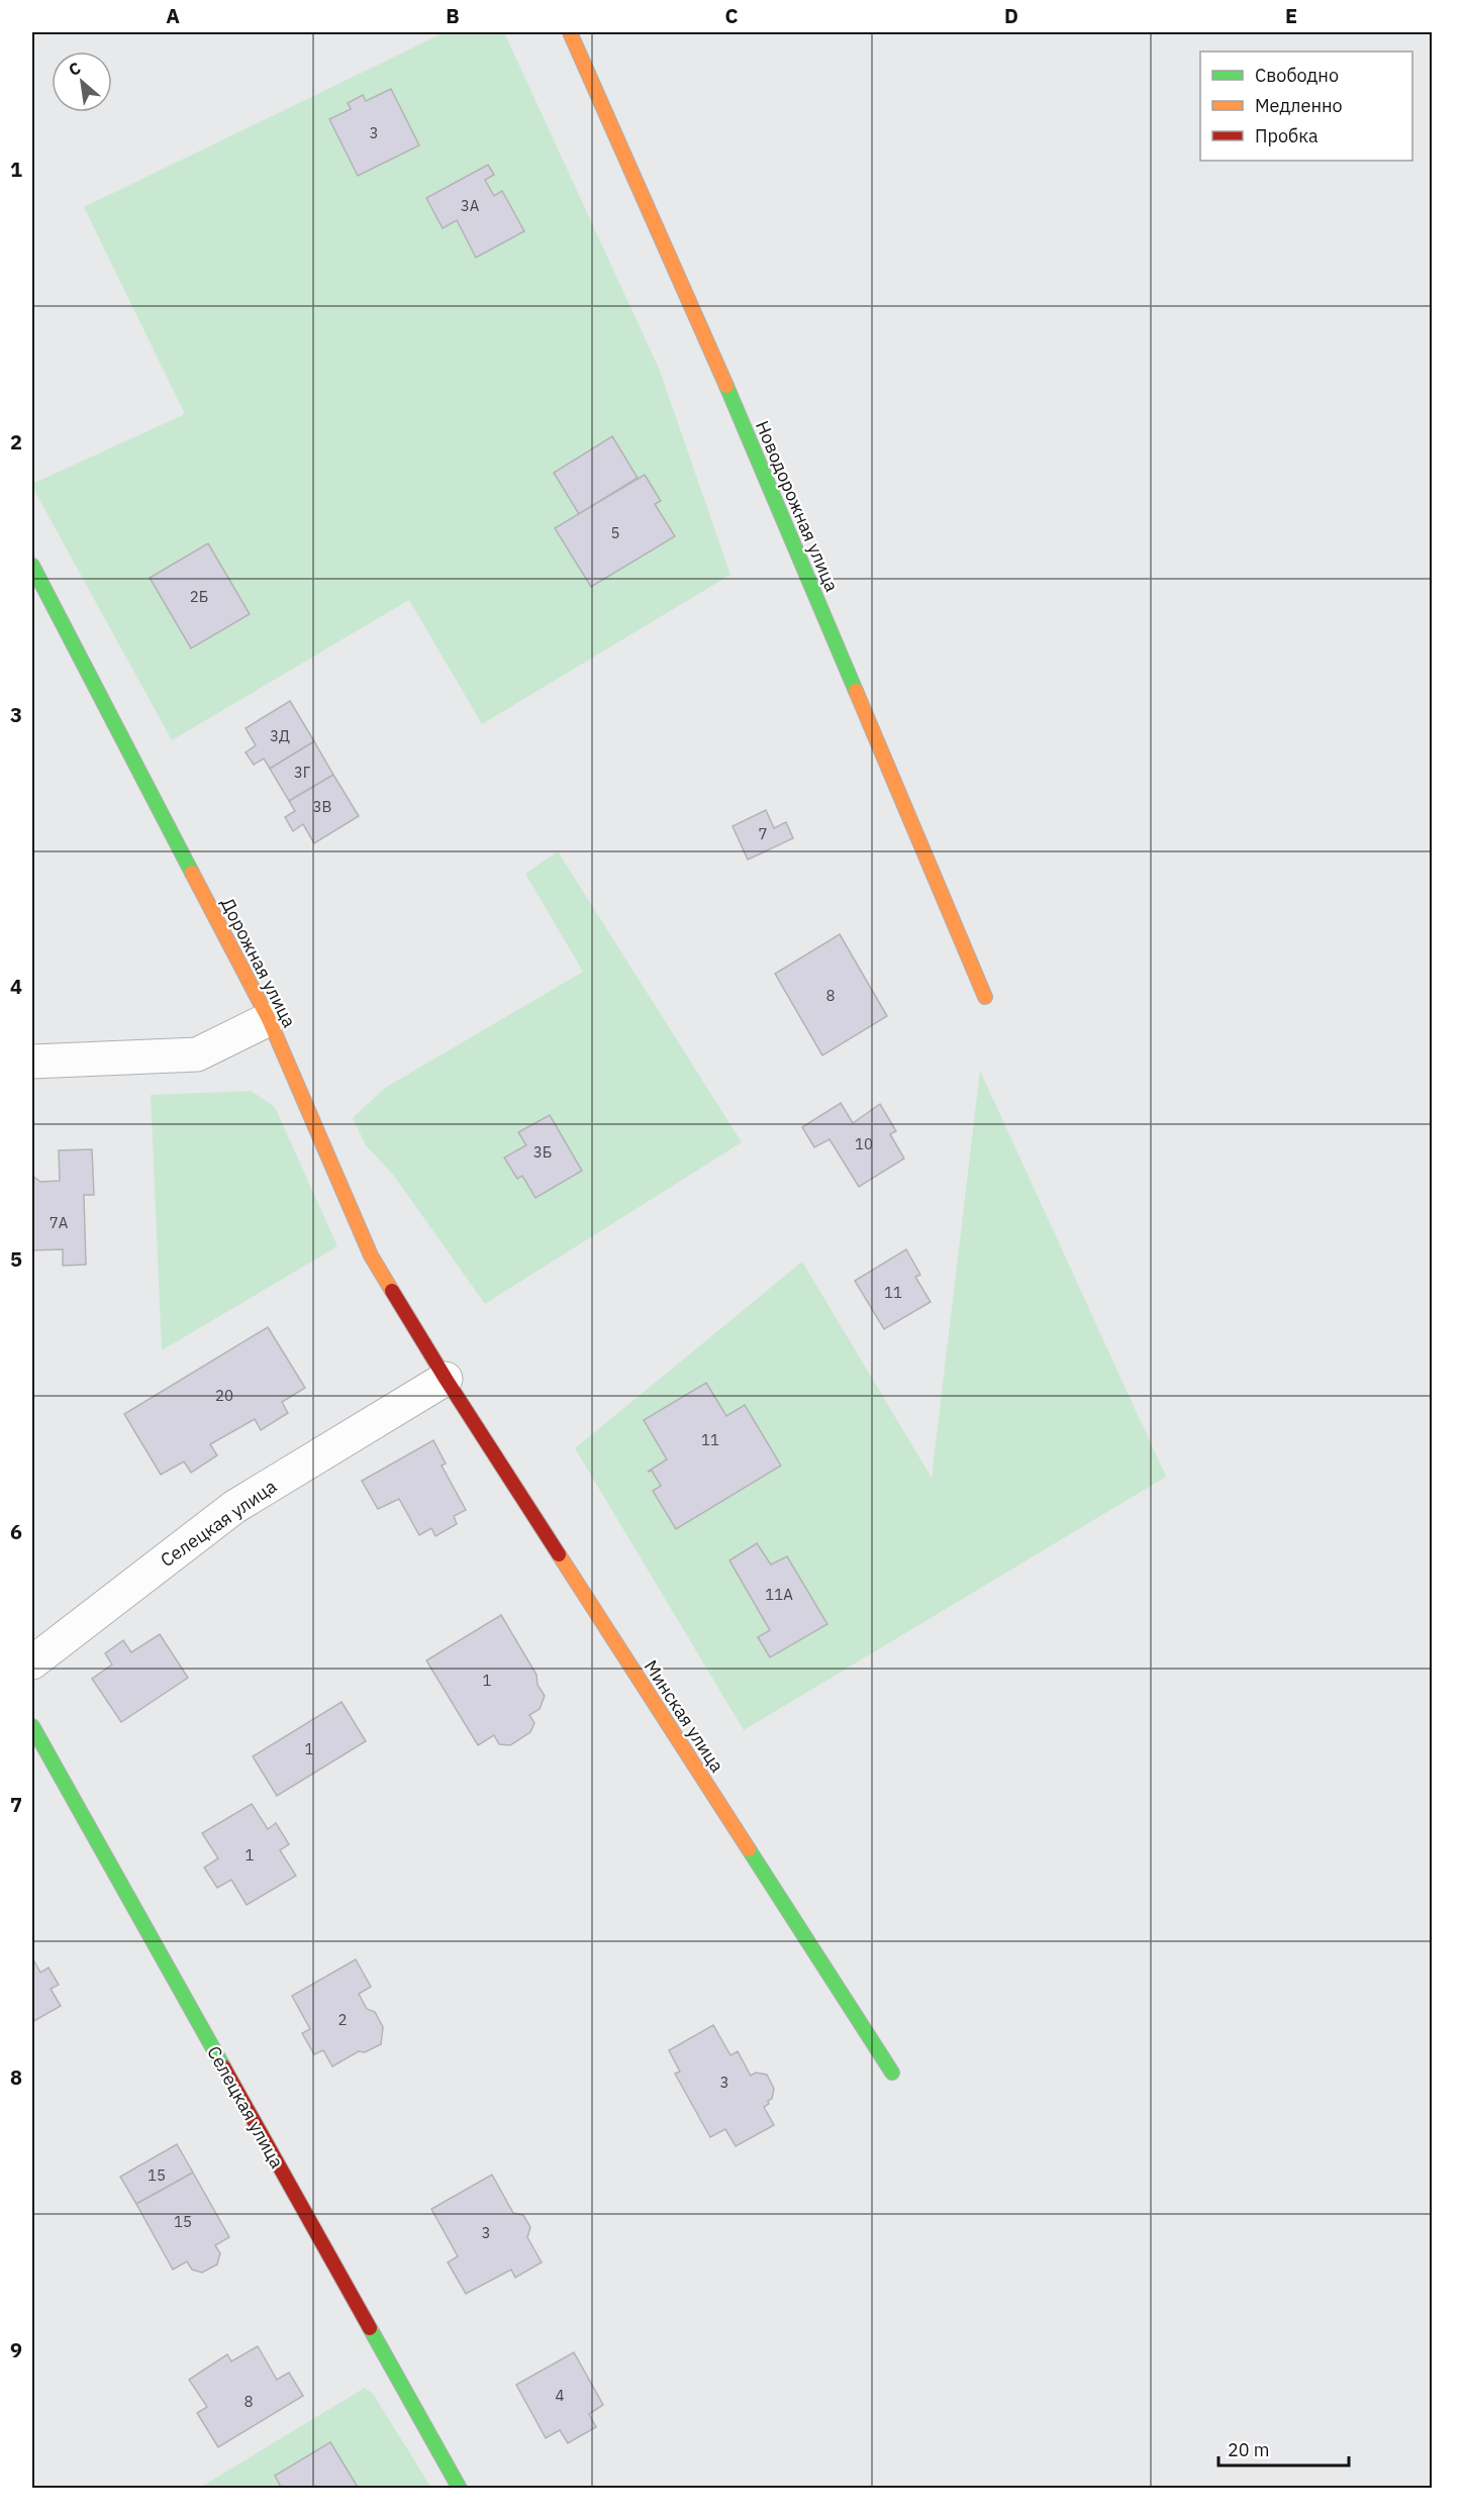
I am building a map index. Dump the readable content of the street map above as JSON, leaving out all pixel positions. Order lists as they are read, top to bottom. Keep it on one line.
{"streets":{"street":["Новодорожная улица","Дорожная улица","Селецкая улица","Минская улица"]},"crossings":[["Дорожная улица","Селецкая улица"],["Дорожная улица","Минская улица"],["Селецкая улица","Минская улица"]],"house_numbers":["3","3А","5","2Б","3Д","3Г","3В","7","8","10","3Б","7А","11","20","11","11А","1","1","1","2","3","15","15","3","4","8"],"legend":["Свободно","Медленно","Пробка"],"scale_bar":"20 m","north":"top left","grid":{"columns":["A","B","C","D","E"],"rows":["1","2","3","4","5","6","7","8","9"]}}
